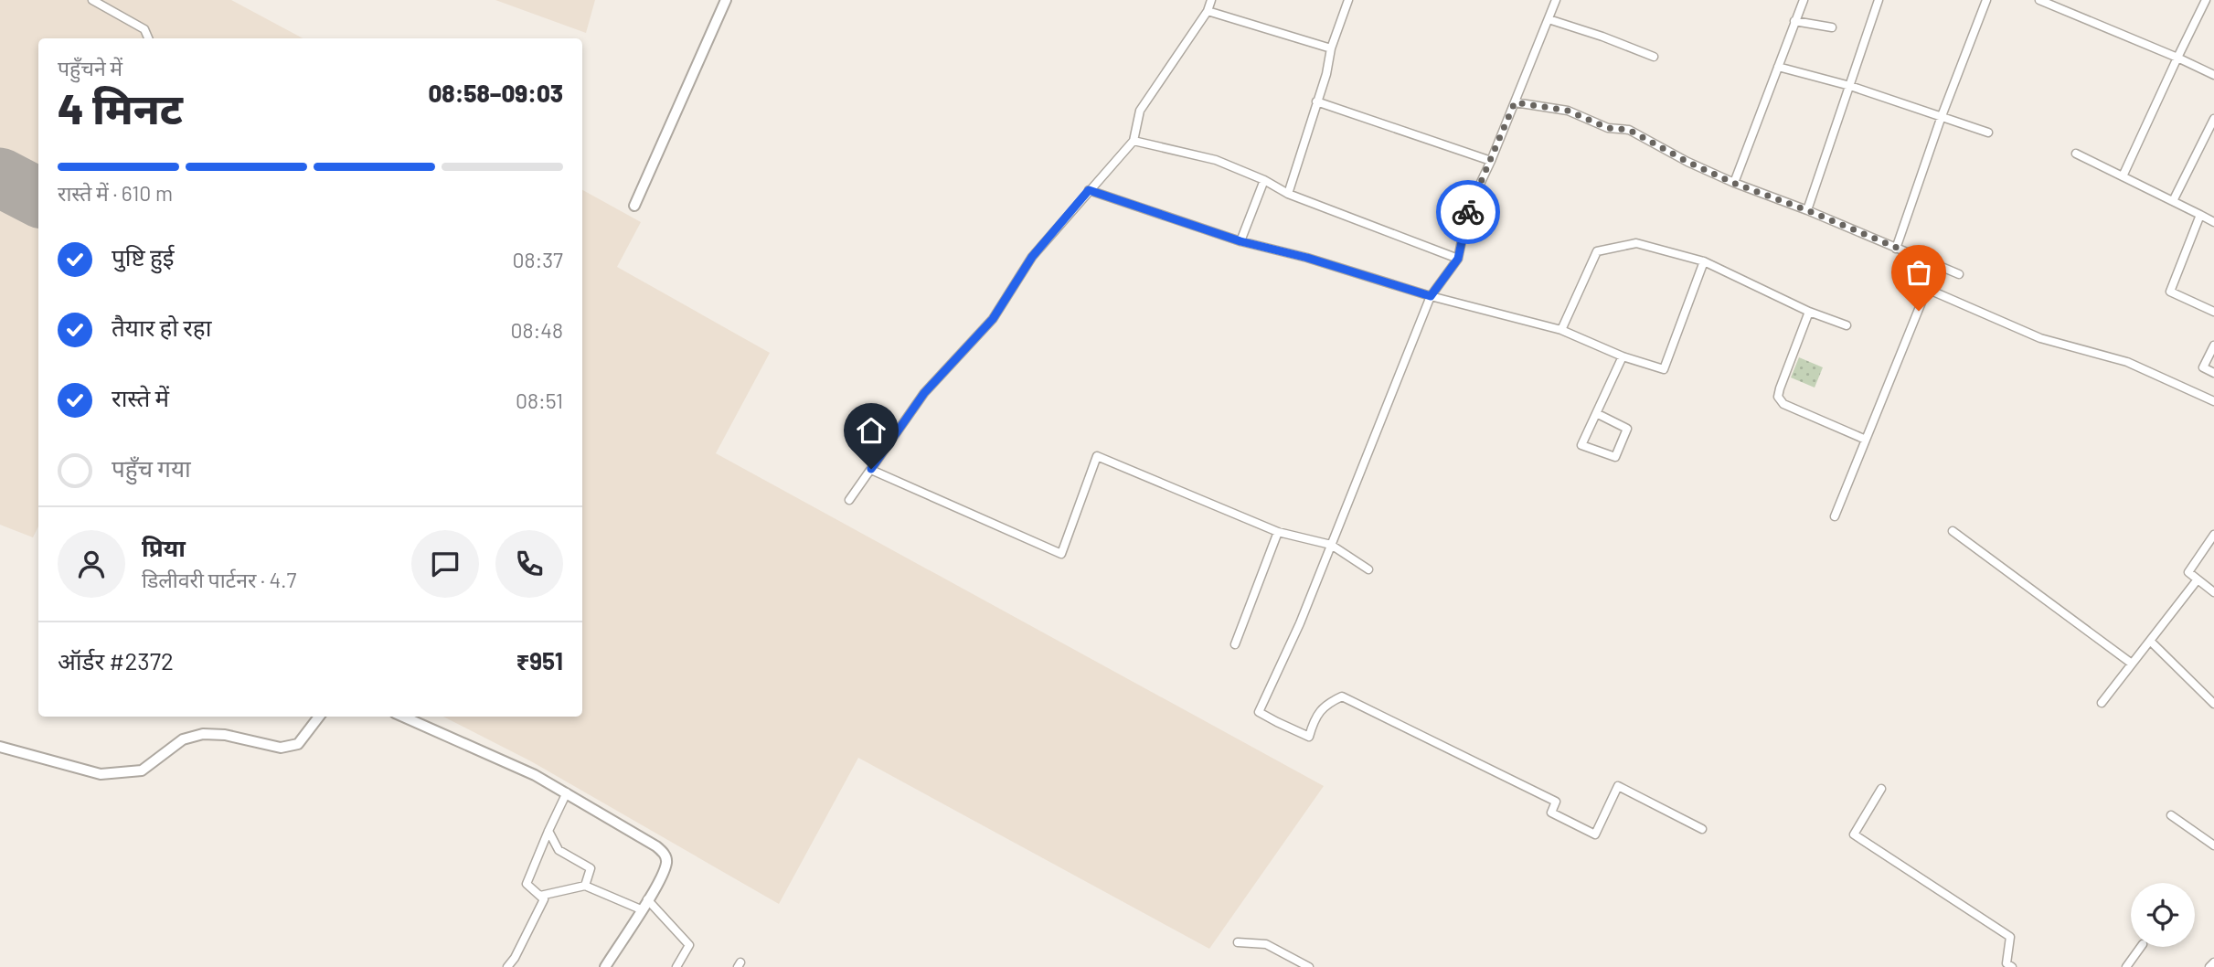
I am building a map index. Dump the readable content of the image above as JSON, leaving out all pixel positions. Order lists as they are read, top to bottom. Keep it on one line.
{"page":{"heading":["4 मिनट","पहुँचने में","08:58–09:03"],"panel":["प्रिया","डिलीवरी पार्टनर · 4.7","ऑर्डर #2372","₹951"],"bar":"रास्ते में · 610 m","list":[["पुष्टि हुई","08:37"],["तैयार हो रहा","08:48"],["रास्ते में","08:51"],"पहुँच गया"]}}
